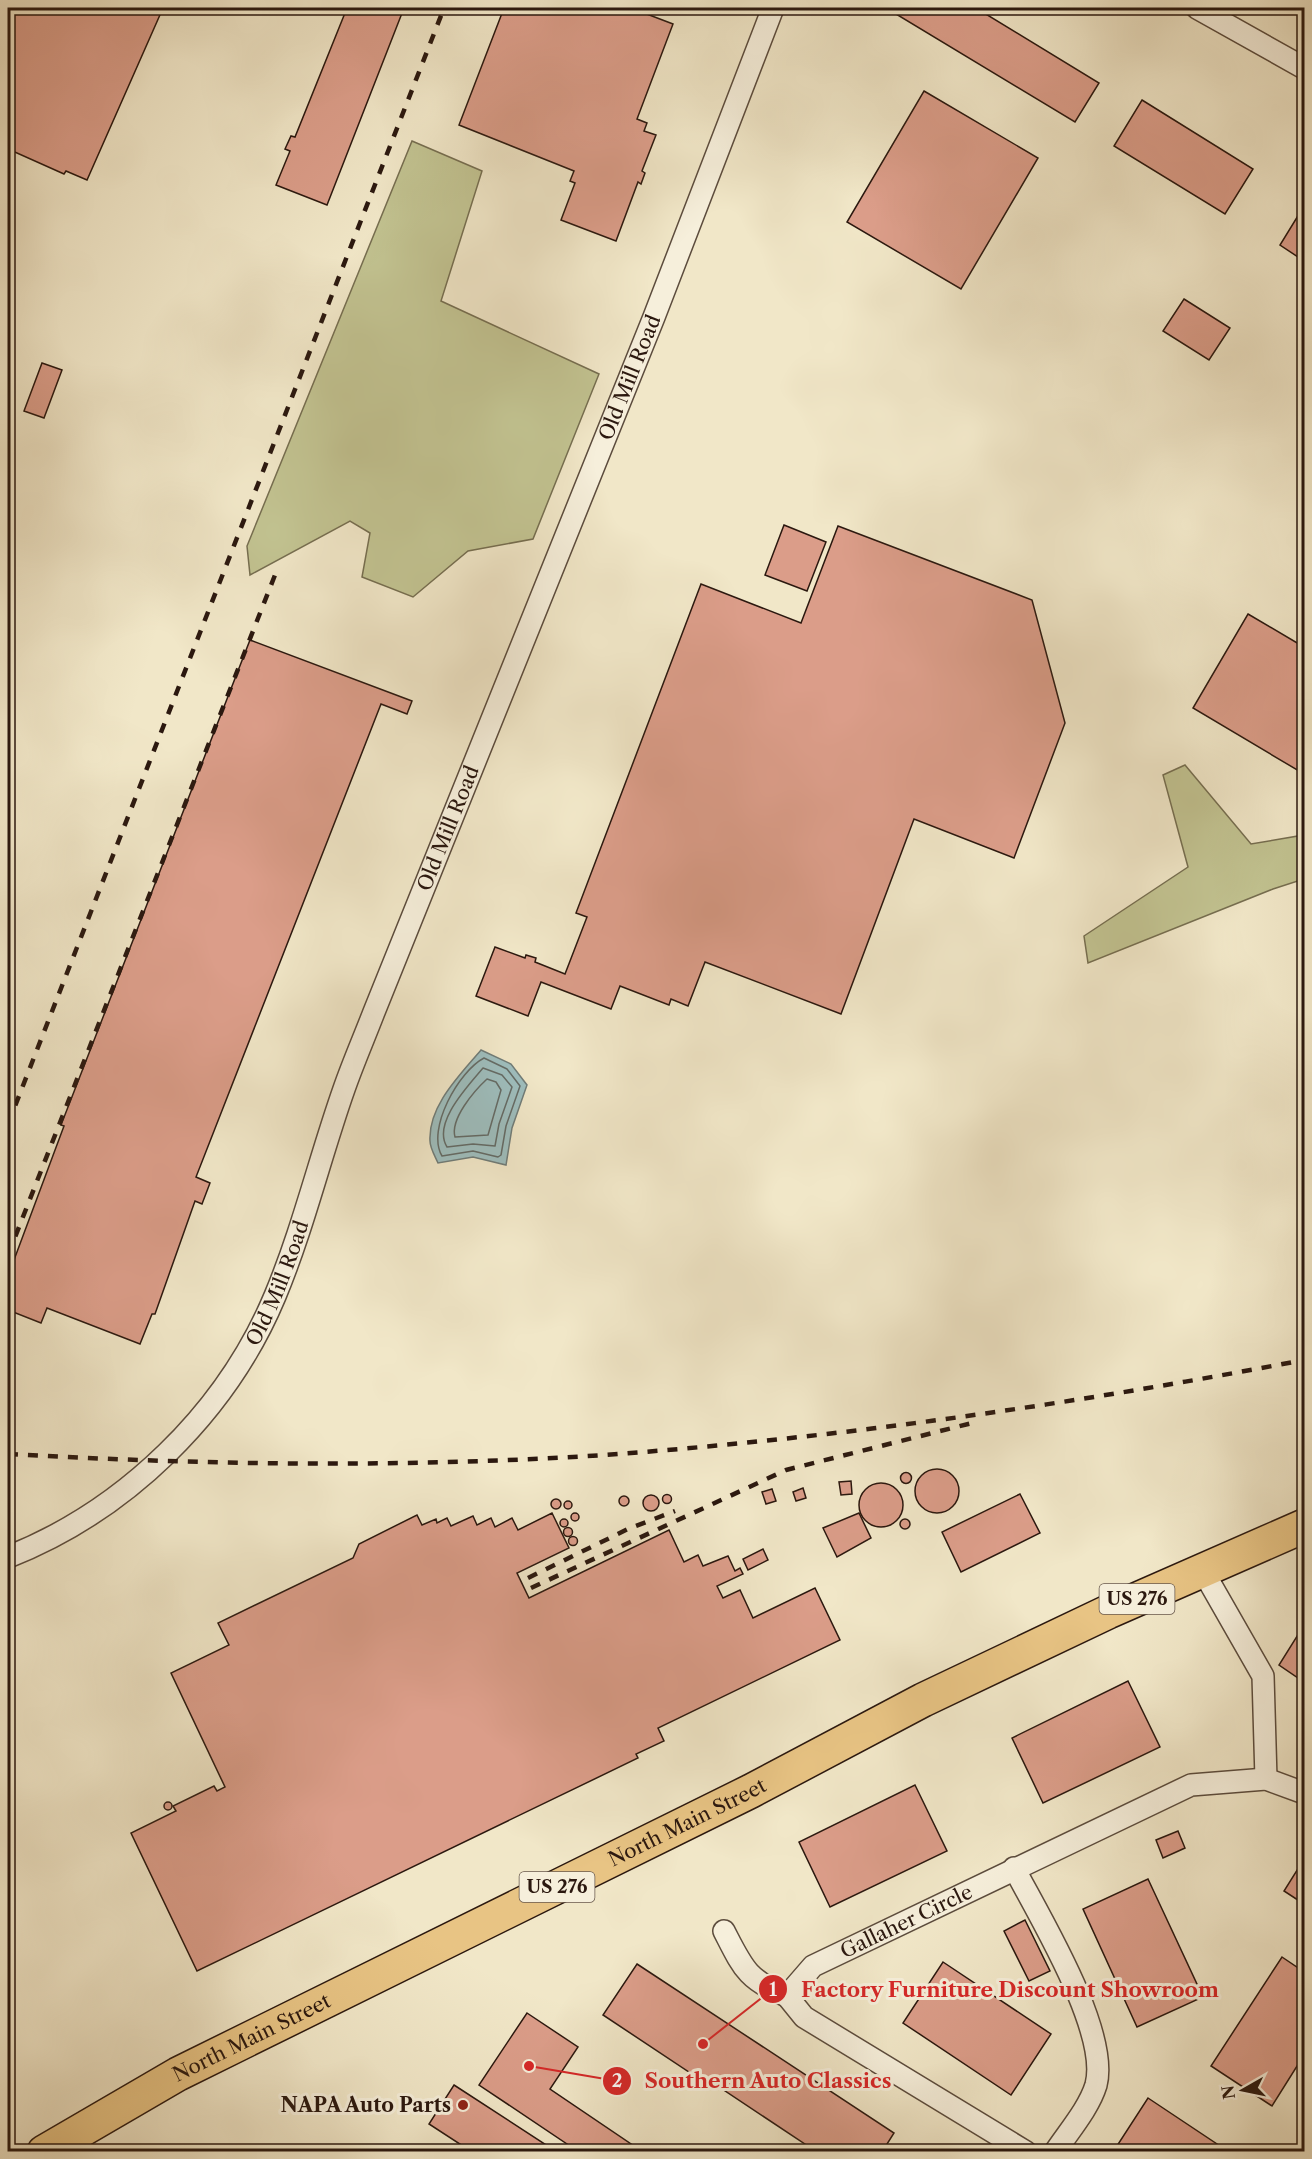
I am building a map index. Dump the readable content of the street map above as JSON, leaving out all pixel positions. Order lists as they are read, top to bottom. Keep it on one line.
{"streets":{"main road":["US 276","North Main Street"],"street":["Old Mill Road","Gallaher Circle"]},"places":["Factory Furniture Discount Showroom","Southern Auto Classics","NAPA Auto Parts"],"north":"left"}
